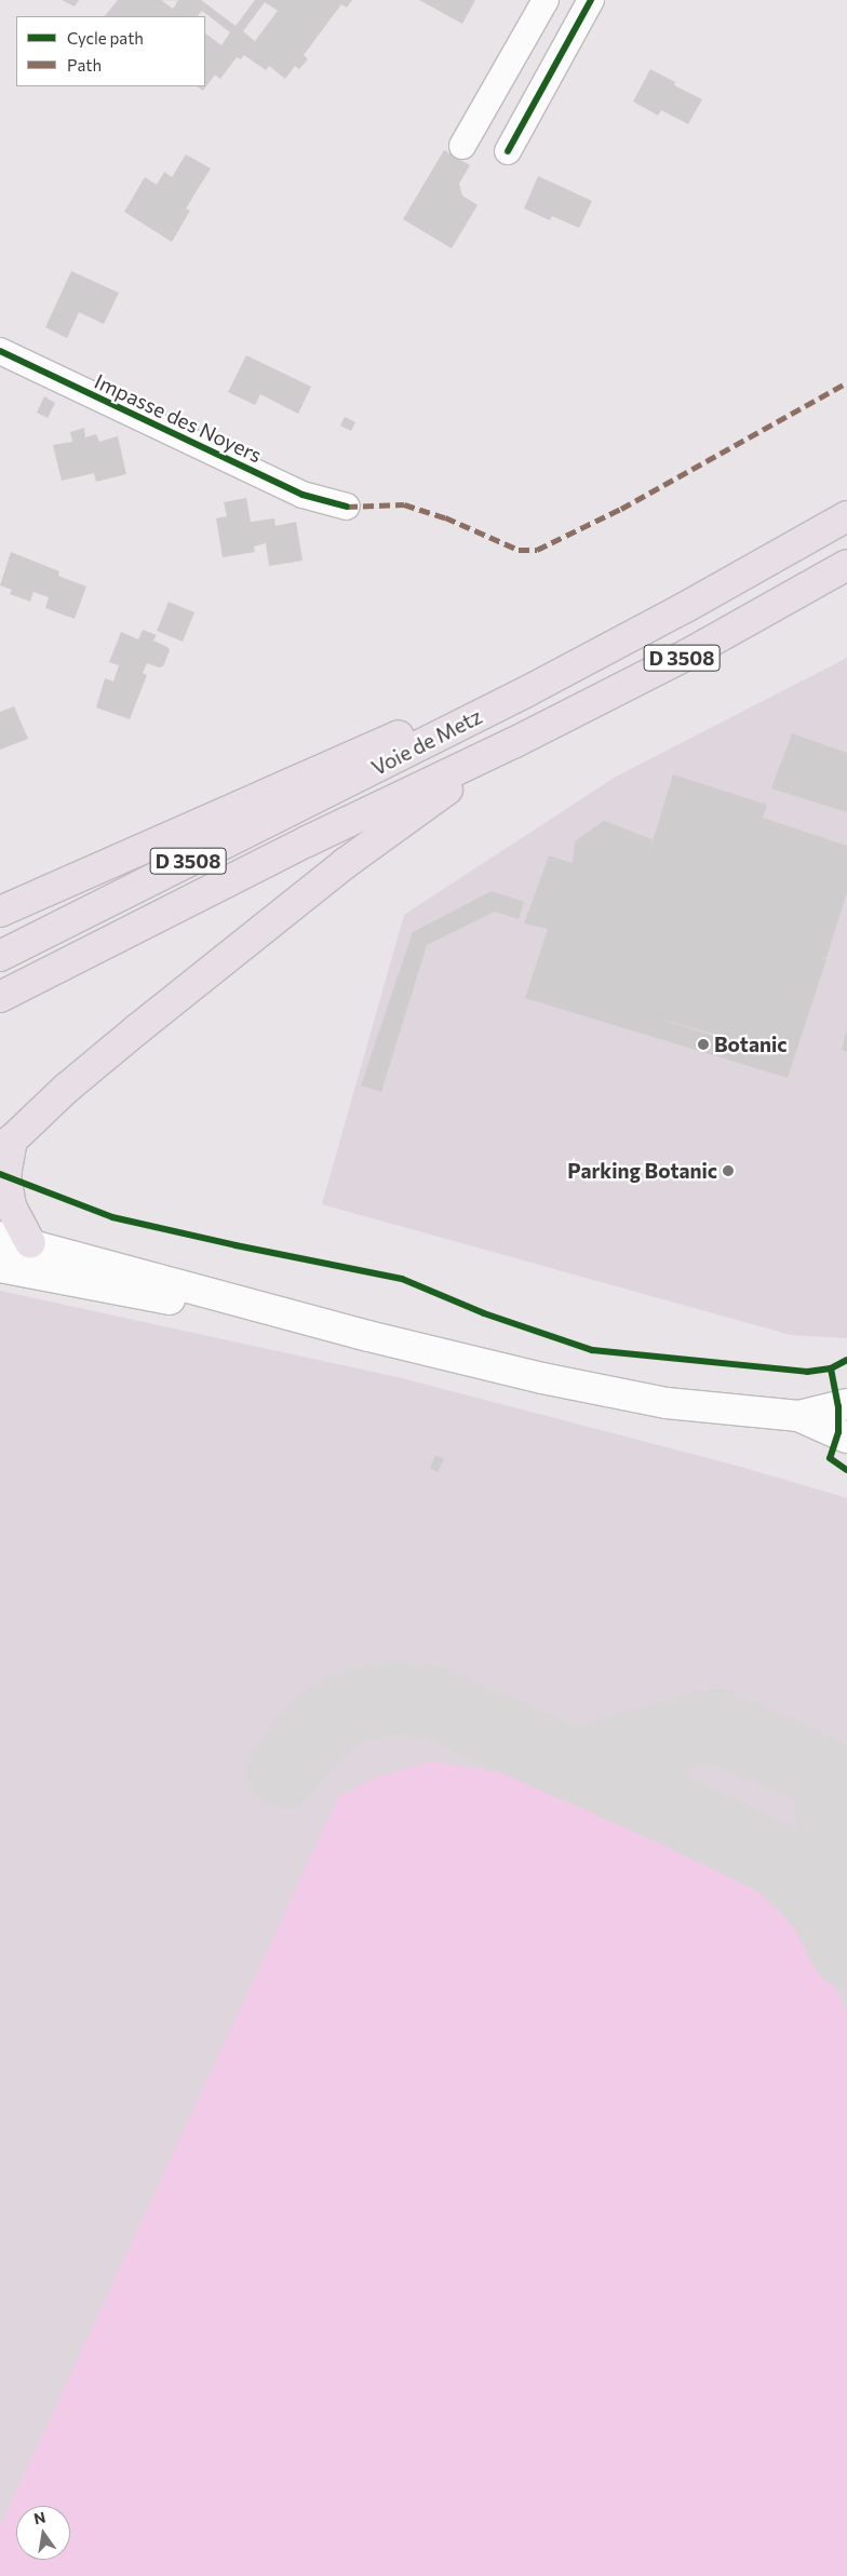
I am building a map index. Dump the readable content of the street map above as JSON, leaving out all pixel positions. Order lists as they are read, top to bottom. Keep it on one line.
{"streets":{"highway":["D 3508","Voie de Metz"],"street":["Impasse des Noyers"]},"places":["Botanic","Parking Botanic"],"legend":["Cycle path","Path"],"north":"top"}
